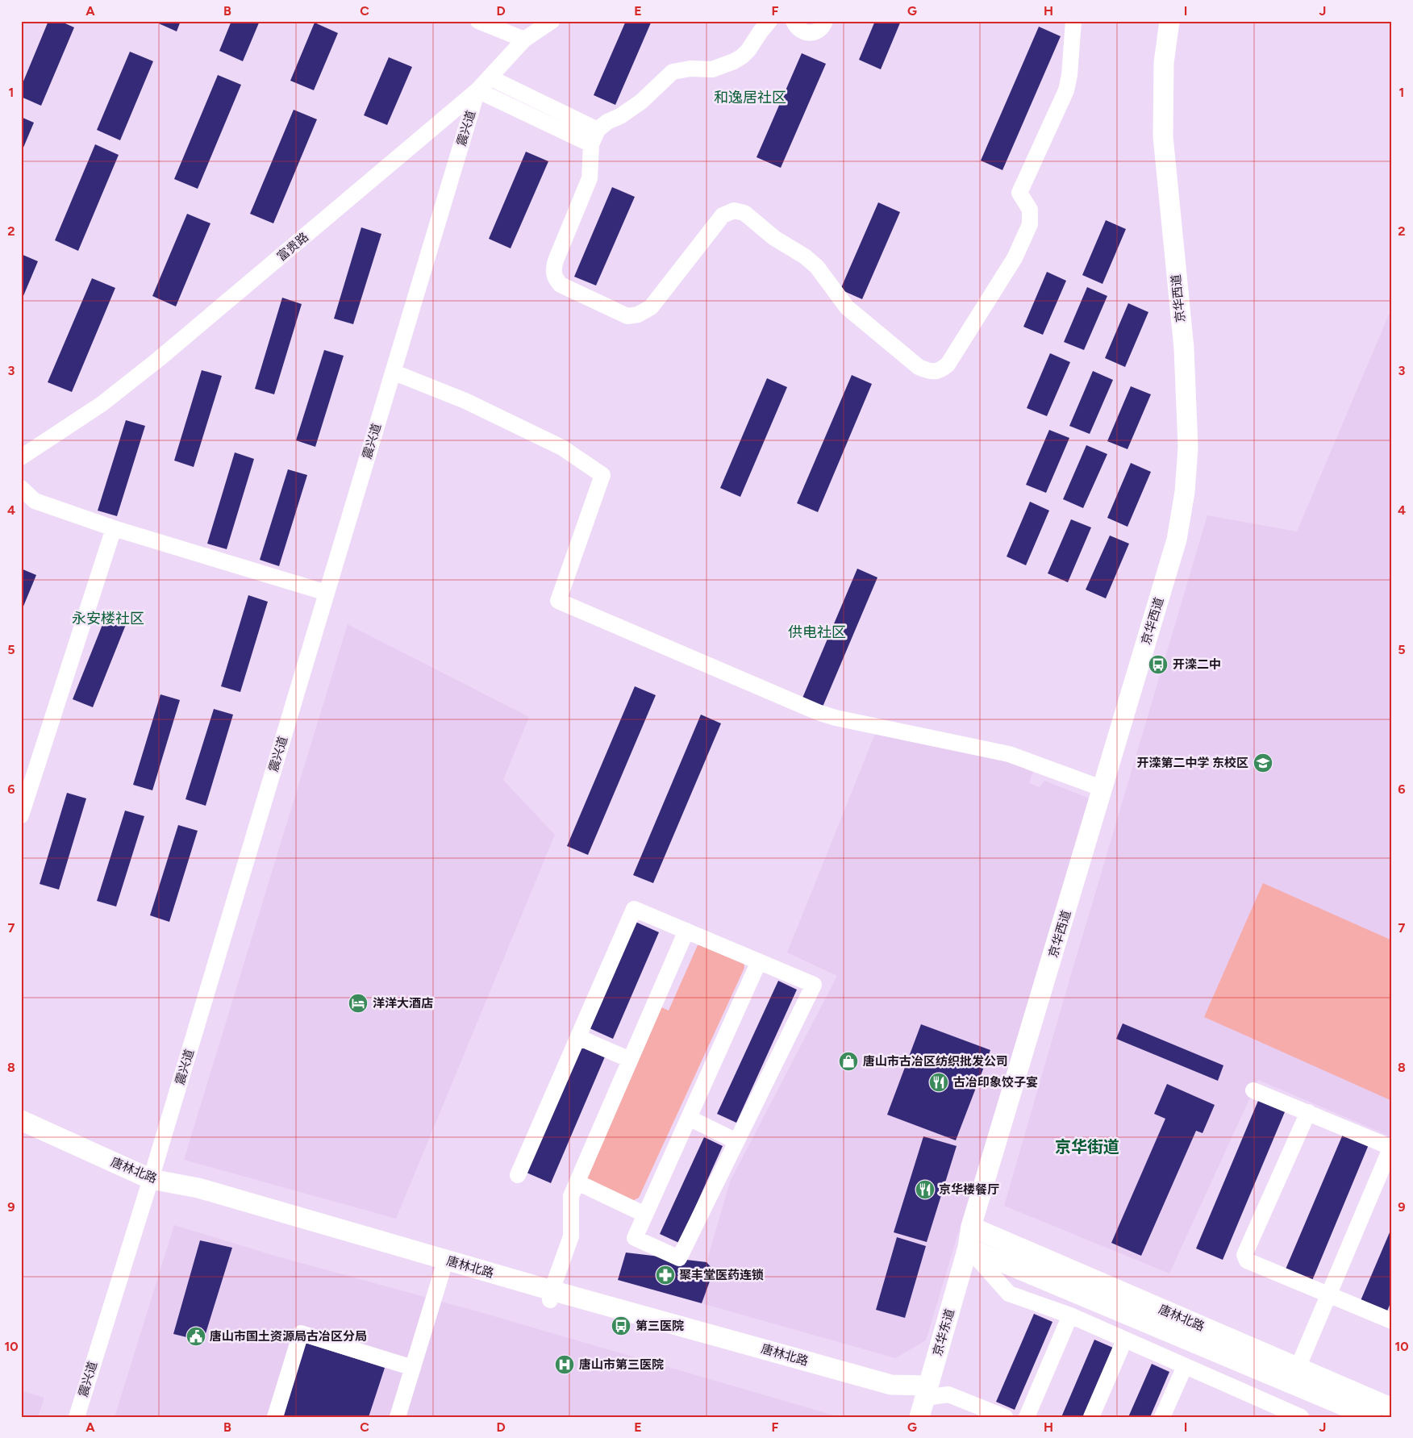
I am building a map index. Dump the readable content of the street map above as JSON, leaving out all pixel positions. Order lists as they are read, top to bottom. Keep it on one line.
{"streets":{"main road":["京华西道","唐林北路","京华东道"],"street":["震兴道","富贵路"]},"crossings":[["震兴道","富贵路"],["震兴道","唐林北路"],["京华西道","唐林北路"],["京华西道","京华东道"],["唐林北路","京华东道"]],"districts":["和逸居社区","永安楼社区","供电社区","京华街道"],"places":{"bus stop":["开滦二中","第三医院"],"school or university":["开滦第二中学 东校区"],"hotel":["洋洋大酒店"],"shop":["唐山市古冶区纺织批发公司"],"restaurant":["古冶印象饺子宴","京华楼餐厅"],"pharmacy":["聚丰堂医药连锁"],"public building":["唐山市国土资源局古冶区分局"],"hospital":["唐山市第三医院"]},"grid":{"columns":["A","B","C","D","E","F","G","H","I","J"],"rows":["1","2","3","4","5","6","7","8","9","10"]}}
